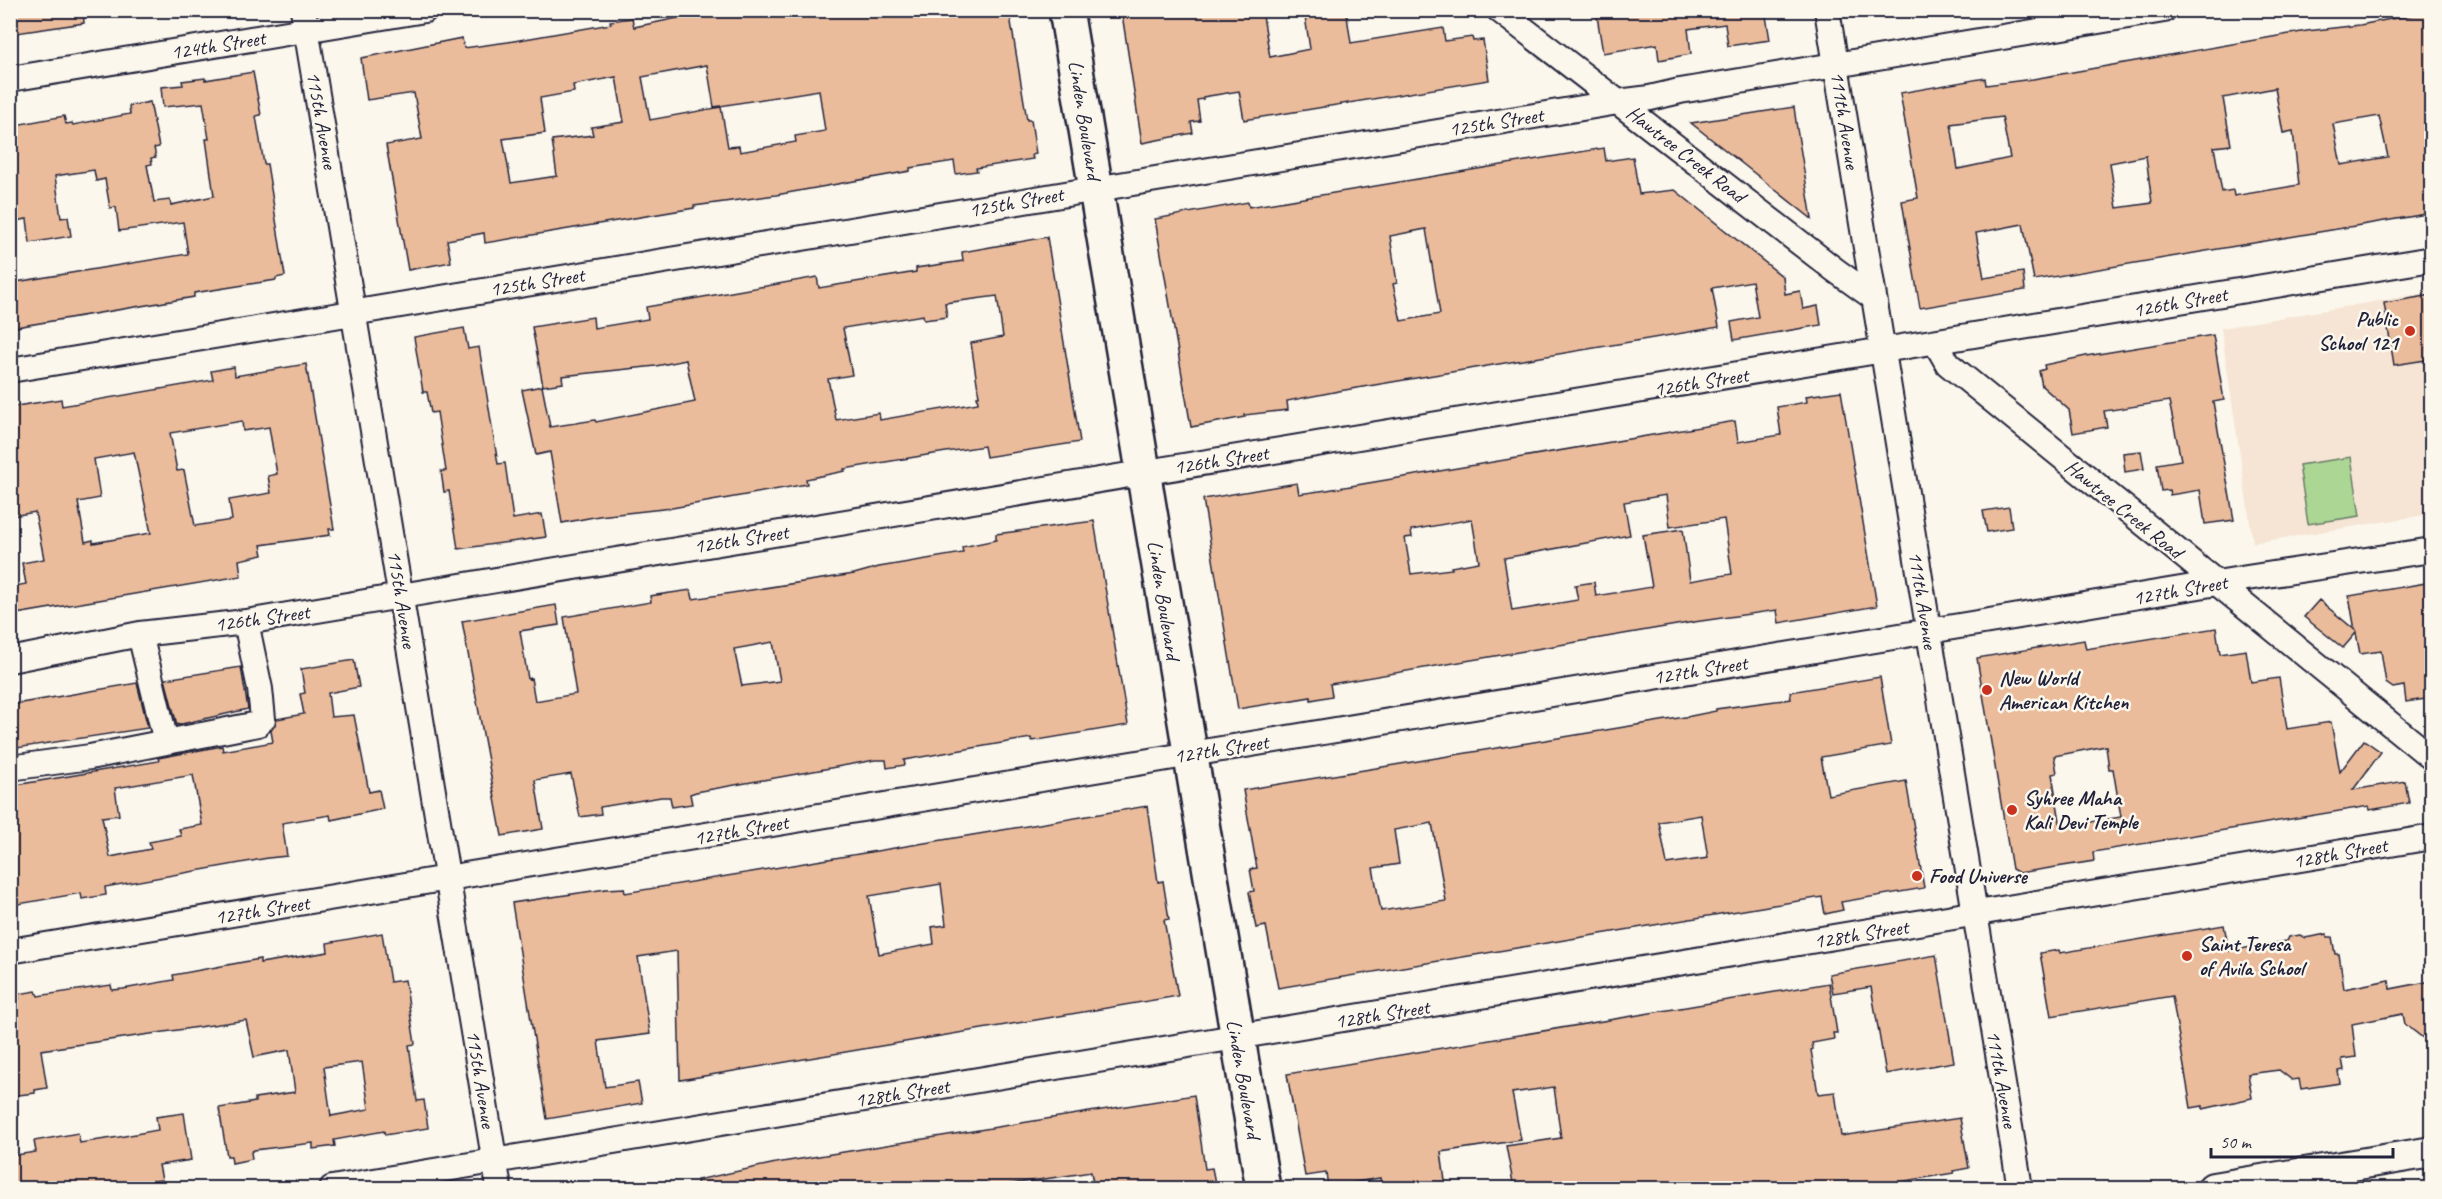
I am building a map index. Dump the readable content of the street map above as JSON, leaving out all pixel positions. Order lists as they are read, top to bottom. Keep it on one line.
{"streets":{"main road":["Linden Boulevard"],"street":["124th Street","115th Avenue","111th Avenue","125th Street","Hawtree Creek Road","126th Street","127th Street","128th Street"]},"crossings":[["124th Street","115th Avenue"],["115th Avenue","125th Street"],["115th Avenue","126th Street"],["115th Avenue","127th Street"],["115th Avenue","128th Street"],["Linden Boulevard","125th Street"],["Linden Boulevard","126th Street"],["Linden Boulevard","127th Street"],["Linden Boulevard","128th Street"],["111th Avenue","125th Street"],["111th Avenue","Hawtree Creek Road"],["111th Avenue","126th Street"],["111th Avenue","127th Street"],["111th Avenue","128th Street"],["125th Street","Hawtree Creek Road"],["Hawtree Creek Road","126th Street"],["Hawtree Creek Road","127th Street"]],"places":["Public School 121","New World American Kitchen","Syhree Maha Kali Devi Temple","Food Universe","Saint Teresa of Avila School"],"scale_bar":"50 m"}
